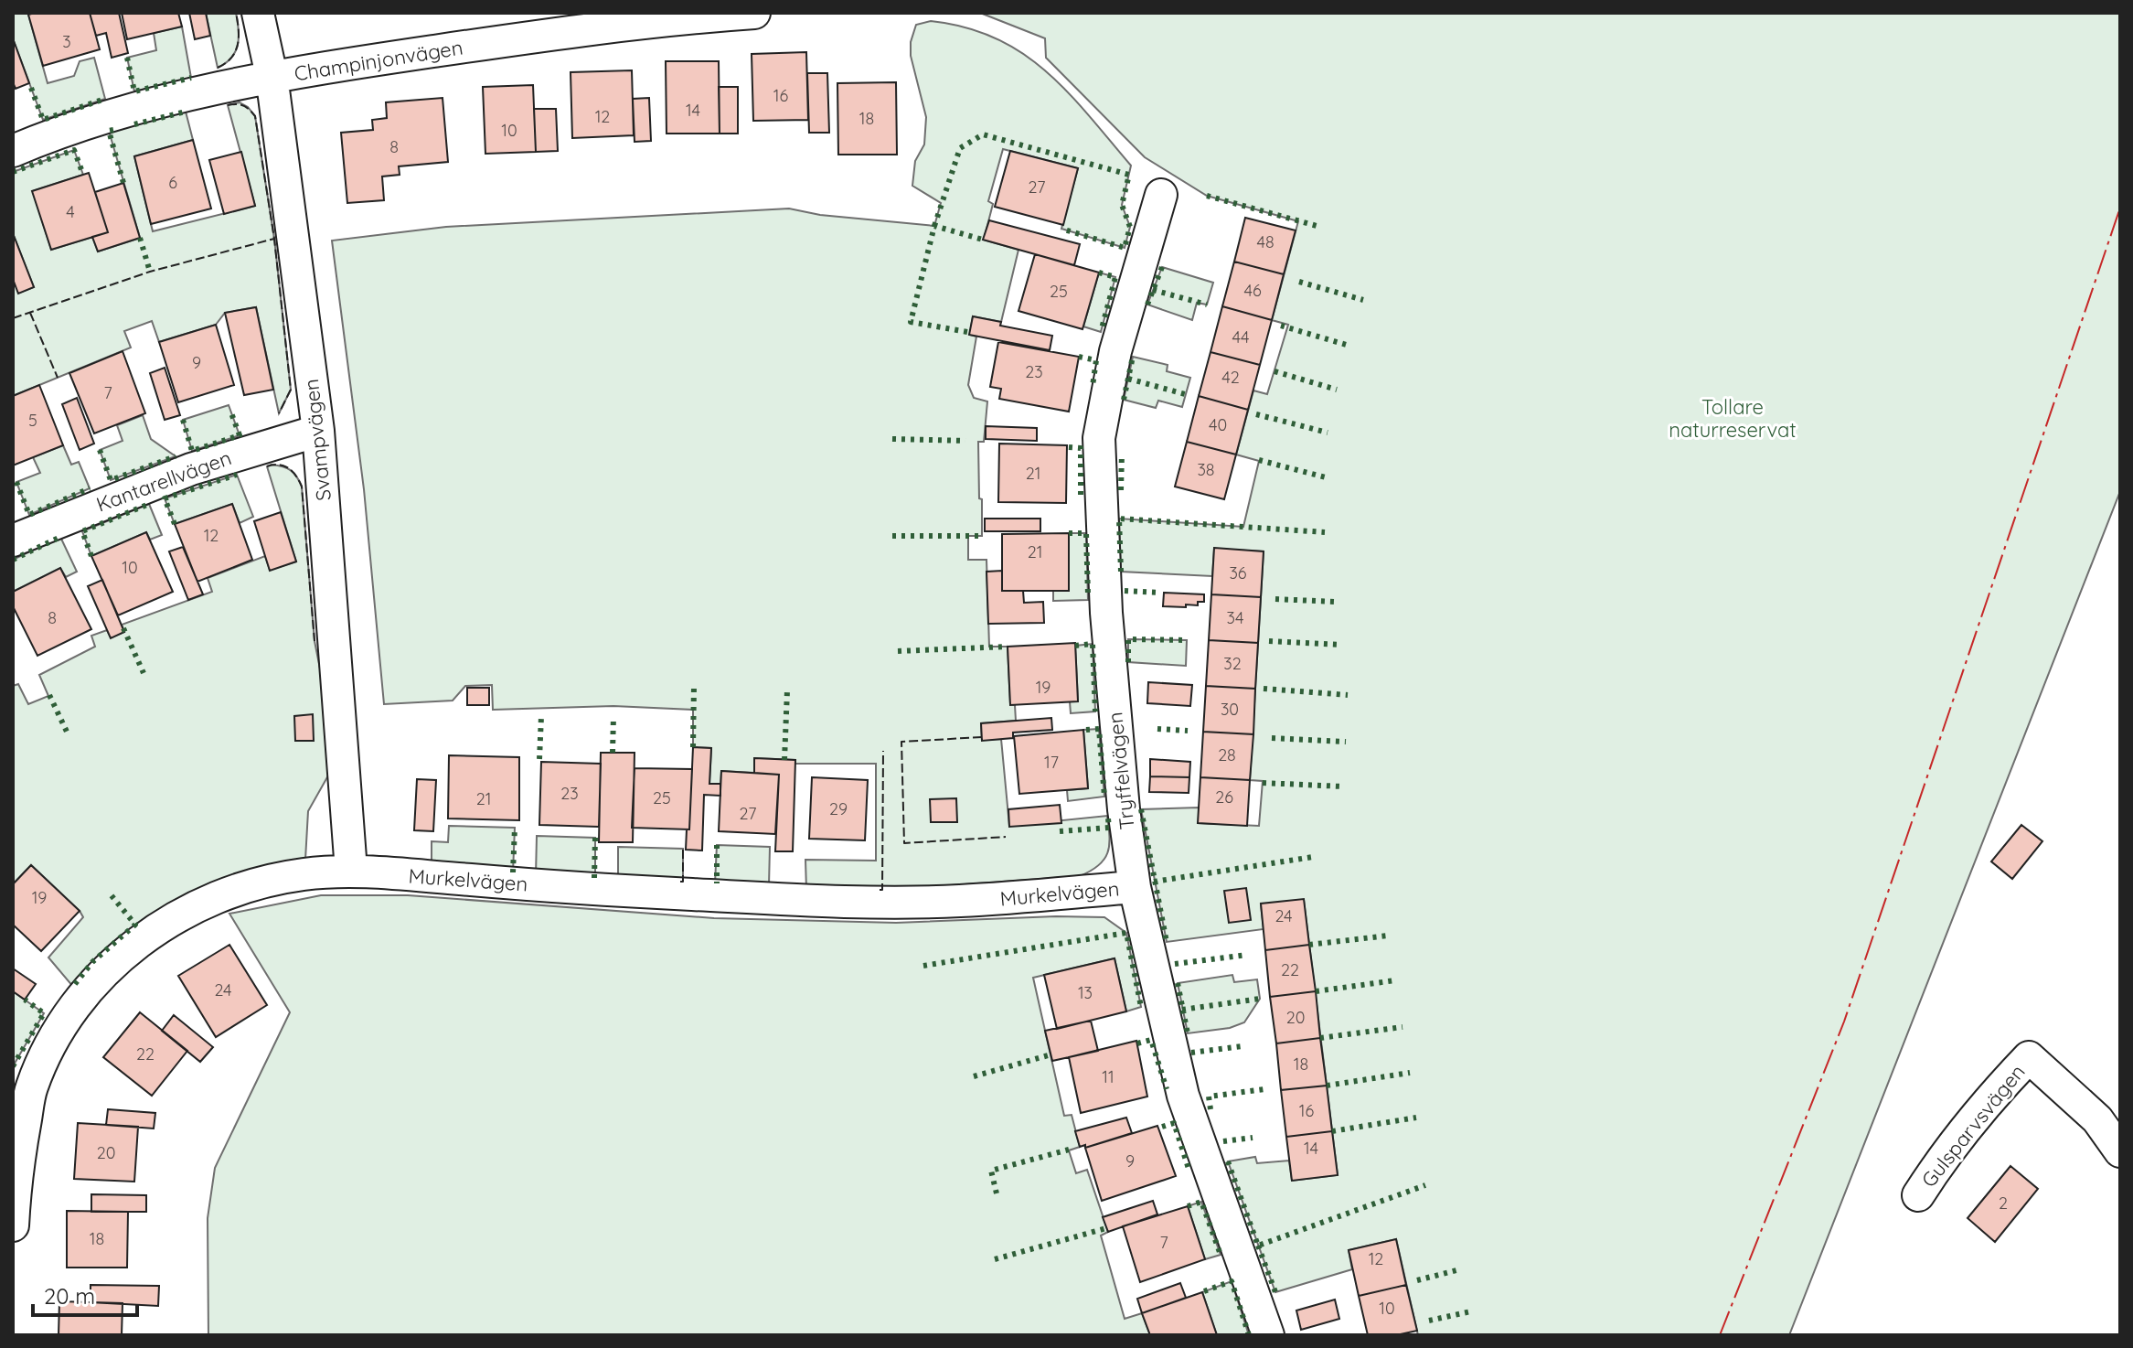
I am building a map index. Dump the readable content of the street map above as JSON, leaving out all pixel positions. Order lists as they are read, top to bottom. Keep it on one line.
{"streets":{"street":["Champinjonvägen","Svampvägen","Kantarellvägen","Tryffelvägen","Murkelvägen","Gulsparvsvägen"]},"crossings":[["Champinjonvägen","Svampvägen"],["Svampvägen","Kantarellvägen"],["Svampvägen","Murkelvägen"],["Tryffelvägen","Murkelvägen"]],"parks":["Tollare naturreservat"],"house_numbers":["3","16","14","12","18","10","8","6","27","4","48","46","25","44","9","23","42","7","5","40","38","21","12","21","10","36","8","34","32","19","30","28","17","23","26","25","21","29","27","19","24","22","24","13","20","22","18","11","16","14","20","9","2","18","7","12","10"],"scale_bar":"20 m"}
